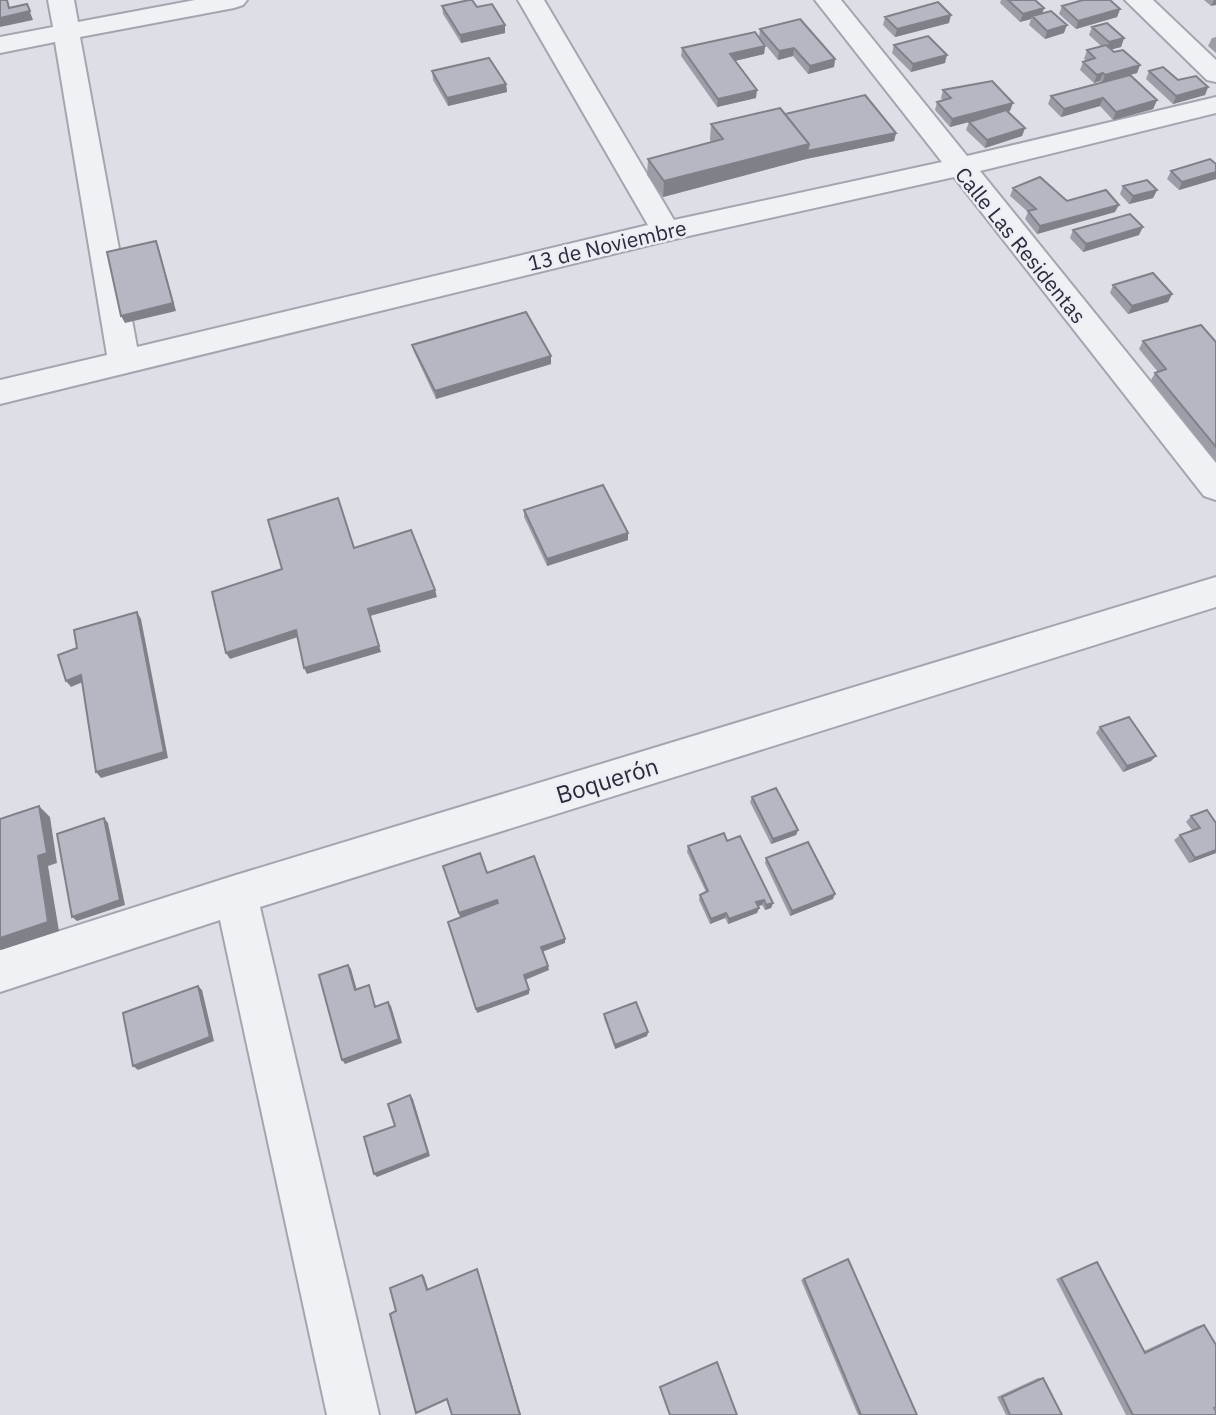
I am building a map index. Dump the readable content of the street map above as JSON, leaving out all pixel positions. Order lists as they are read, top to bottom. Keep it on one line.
{"streets":{"street":["13 de Noviembre","Calle Las Residentas","Boquerón"]},"crossings":[["13 de Noviembre","Calle Las Residentas"]]}
